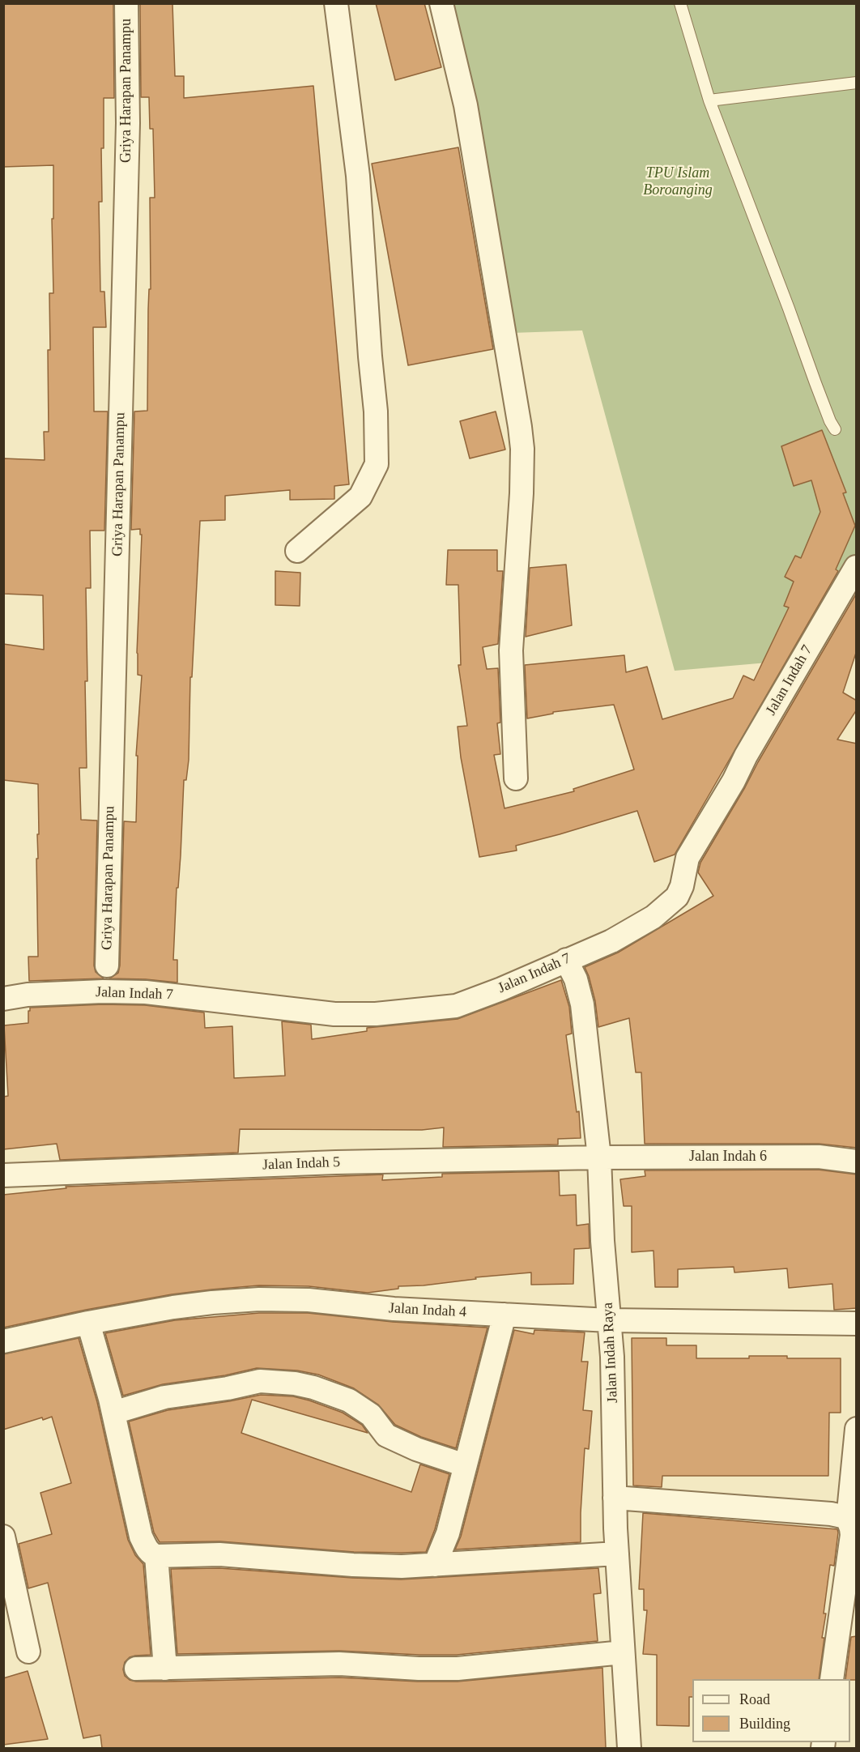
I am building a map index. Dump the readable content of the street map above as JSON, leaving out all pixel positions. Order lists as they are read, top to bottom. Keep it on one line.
{"streets":{"street":["Griya Harapan Panampu","Jalan Indah 7","Jalan Indah 6","Jalan Indah 5","Jalan Indah 4","Jalan Indah Raya"]},"crossings":[["Jalan Indah 7","Jalan Indah Raya"],["Jalan Indah 6","Jalan Indah 5"],["Jalan Indah 6","Jalan Indah Raya"],["Jalan Indah 5","Jalan Indah Raya"],["Jalan Indah 4","Jalan Indah Raya"]],"parks":["TPU Islam Boroanging"],"legend":["Road","Building"]}
